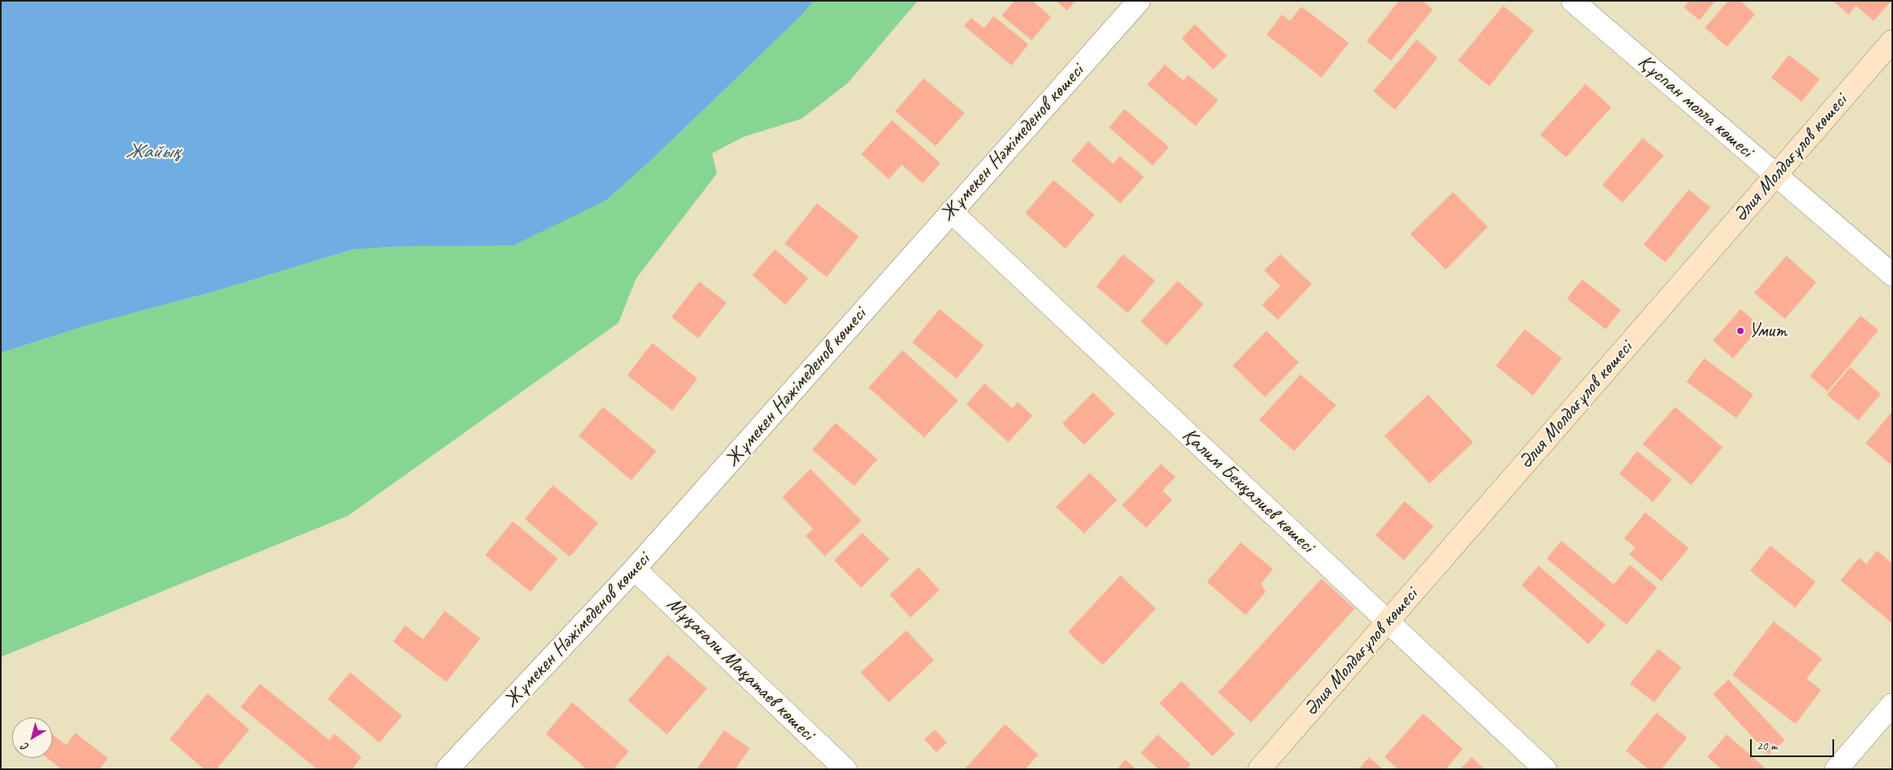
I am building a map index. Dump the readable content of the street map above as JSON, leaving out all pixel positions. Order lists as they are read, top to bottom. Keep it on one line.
{"streets":{"main road":["Әлия Молдағұлов көшесі"],"street":["Құспан молла көшесі","Жұмекен Нәжімеденов көшесі","Қалим Бекқалиев көшесі","Мұқағали Мақатаев көшесі"]},"crossings":[["Құспан молла көшесі","Әлия Молдағұлов көшесі"],["Жұмекен Нәжімеденов көшесі","Қалим Бекқалиев көшесі"],["Жұмекен Нәжімеденов көшесі","Мұқағали Мақатаев көшесі"],["Әлия Молдағұлов көшесі","Қалим Бекқалиев көшесі"]],"water":["Жайық"],"places":["Умит"],"scale_bar":"20 m","north":"bottom left"}
